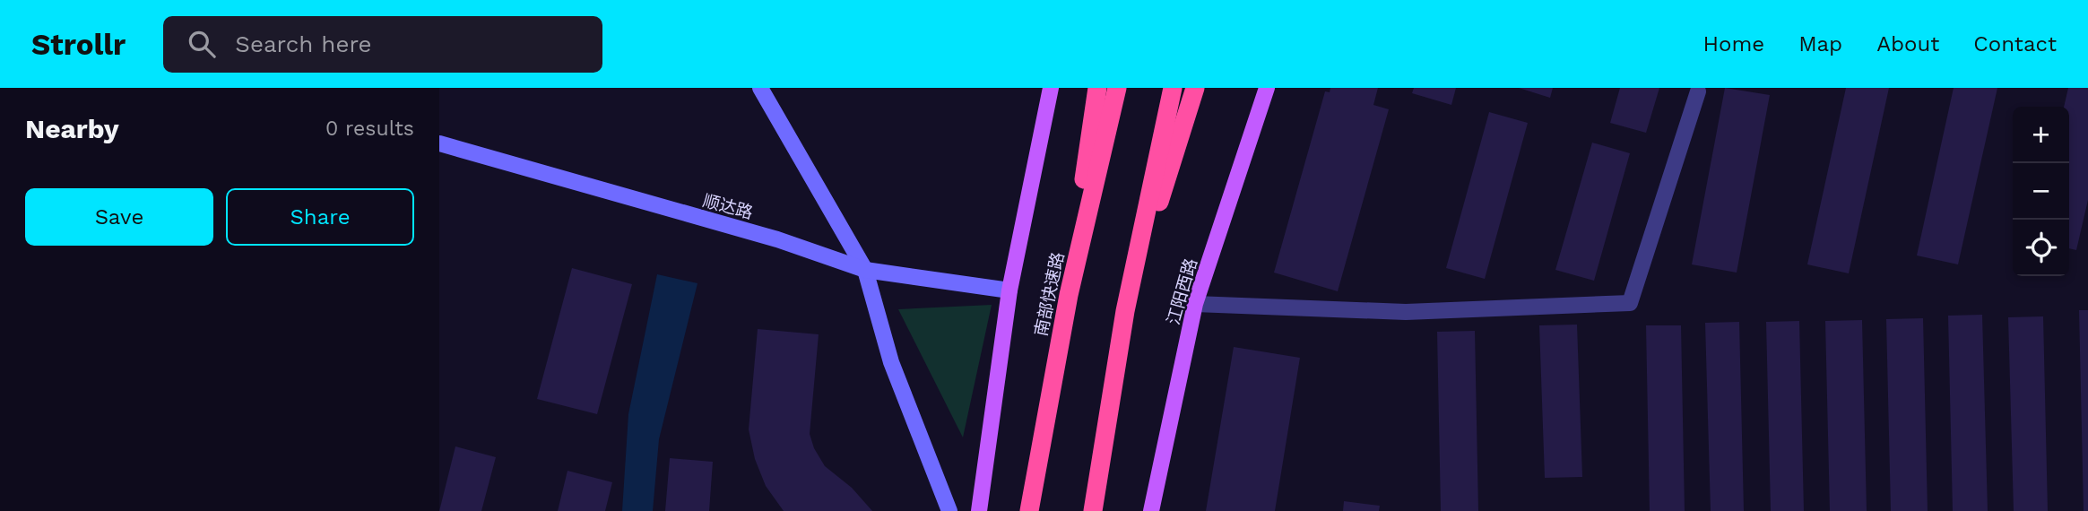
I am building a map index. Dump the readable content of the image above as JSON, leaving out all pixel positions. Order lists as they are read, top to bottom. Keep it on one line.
{"streets":{"highway":["南部快速路"],"main road":["江阳西路"],"street":["顺达路"]},"page":{"header":"Strollr","search":"Search here","nav":["Home","Map","About","Contact"],"heading":["Nearby","0 results"],"map_buttons":["+","−"],"buttons":["Save","Share"]}}
